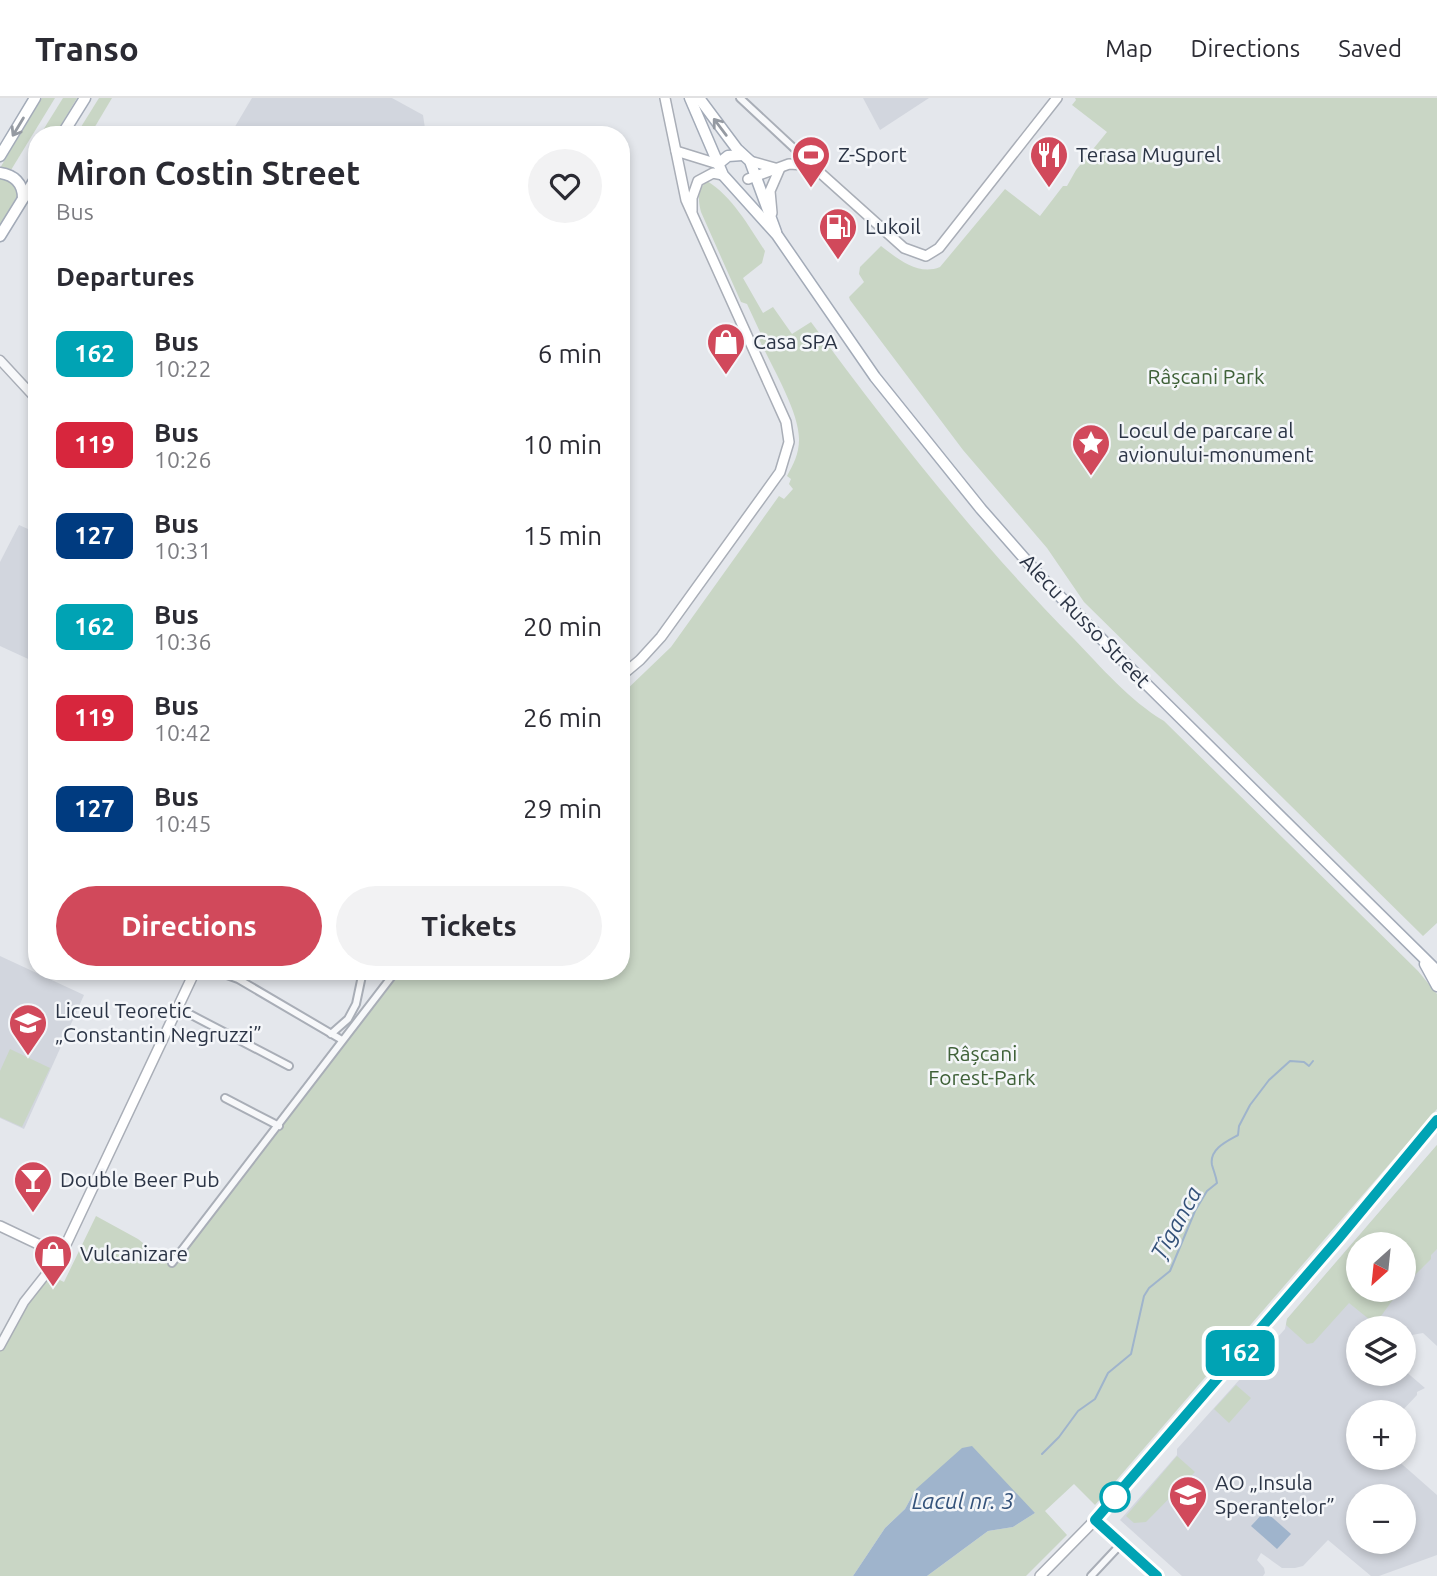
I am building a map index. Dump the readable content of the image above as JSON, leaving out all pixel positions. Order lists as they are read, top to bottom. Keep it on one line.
{"streets":{"main road":["Alecu Russo Street"]},"water":["Țîganca","Lacul nr. 3"],"parks":["Râșcani Park","Râșcani Forest-Park"],"places":{"sports":["Z-Sport"],"restaurant":["Terasa Mugurel"],"fuel station":["Lukoil"],"shop":["Casa SPA","Vulcanizare"],"place":["Locul de parcare al avionului-monument"],"school or university":["Liceul Teoretic „Constantin Negruzzi”","AO „Insula Speranțelor”"],"bar":["Double Beer Pub"]},"lines":["bus line 162"],"north":"bottom left","page":{"header":"Transo","nav":["Map","Directions","Saved"],"on_map":"162","heading":[["Miron Costin Street","Bus"],"Departures"],"list":[{"mark":"162","name":"Bus","note":"10:22","value":"6 min"},{"mark":"119","name":"Bus","note":"10:26","value":"10 min"},{"mark":"127","name":"Bus","note":"10:31","value":"15 min"},{"mark":"162","name":"Bus","note":"10:36","value":"20 min"},{"mark":"119","name":"Bus","note":"10:42","value":"26 min"},{"mark":"127","name":"Bus","note":"10:45","value":"29 min"}],"buttons":["Directions","Tickets"],"map_buttons":["+","−"]}}
